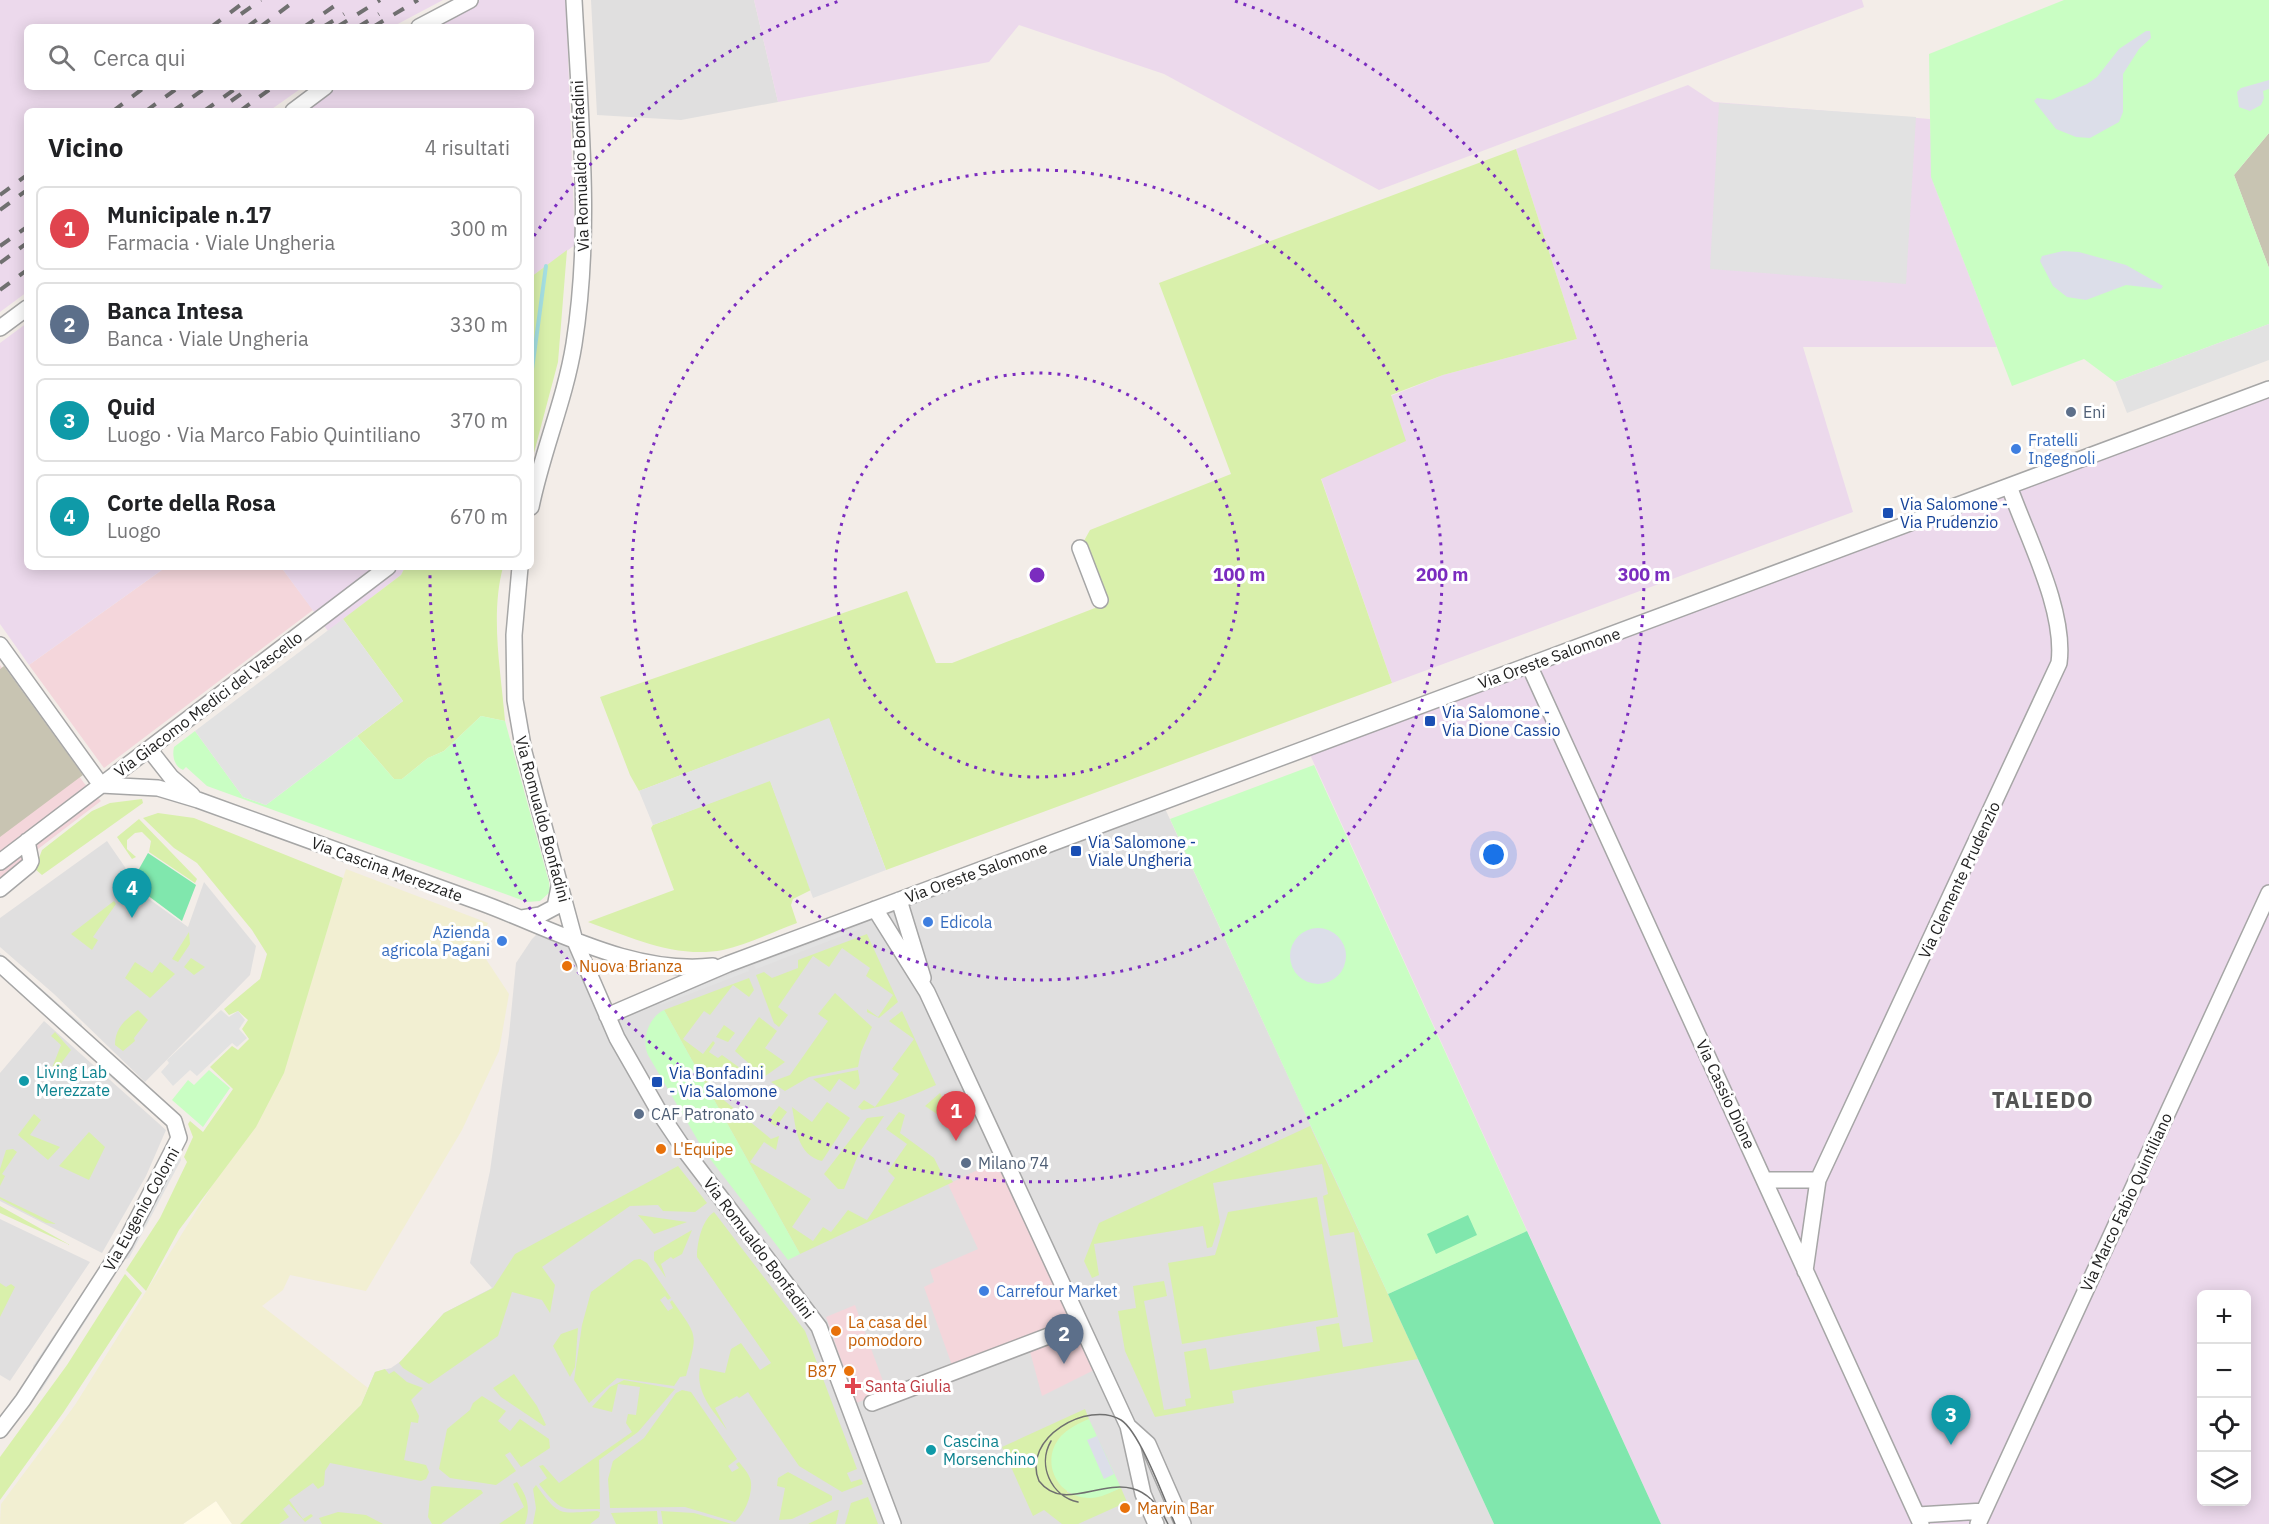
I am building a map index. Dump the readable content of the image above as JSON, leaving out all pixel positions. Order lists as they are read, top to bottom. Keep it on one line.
{"streets":{"street":["Via Romualdo Bonfadini","Via Oreste Salomone","Via Giacomo Medici del Vascello","Via Cascina Merezzate","Via Clemente Prudenzio","Via Cassio Dione","Via Marco Fabio Quintiliano","Via Eugenio Colorni"]},"crossings":[["Via Romualdo Bonfadini","Via Cascina Merezzate"],["Via Oreste Salomone","Via Cascina Merezzate"],["Via Oreste Salomone","Via Clemente Prudenzio"],["Via Oreste Salomone","Via Cassio Dione"],["Via Giacomo Medici del Vascello","Via Cascina Merezzate"],["Via Clemente Prudenzio","Via Cassio Dione"],["Via Cassio Dione","Via Marco Fabio Quintiliano"]],"districts":["TALIEDO"],"places":{"other":["Eni","Fratelli Ingegnoli","Edicola","Azienda agricola Pagani","Nuova Brianza","Living Lab Merezzate","CAF Patronato","L'Equipe","Milano 74","Carrefour Market","La casa del pomodoro","B87","Cascina Morsenchino","Marvin Bar"],"transit":["Via Salomone - Via Prudenzio","Via Salomone - Via Dione Cassio","Via Salomone - Viale Ungheria","Via Bonfadini - Via Salomone"],"health":["Santa Giulia"]},"page":{"search":"Cerca qui","heading":["Vicino","4 risultati"],"list":[{"mark":"1","name":"Municipale n.17","note":"Farmacia · Viale Ungheria","value":"300 m"},{"mark":"2","name":"Banca Intesa","note":"Banca · Viale Ungheria","value":"330 m"},{"mark":"3","name":"Quid","note":"Luogo · Via Marco Fabio Quintiliano","value":"370 m"},{"mark":"4","name":"Corte della Rosa","note":"Luogo","value":"670 m"}],"pins":["4","1","2","3"],"map_buttons":["+","−"]},"rings":["100 m","200 m","300 m"]}
